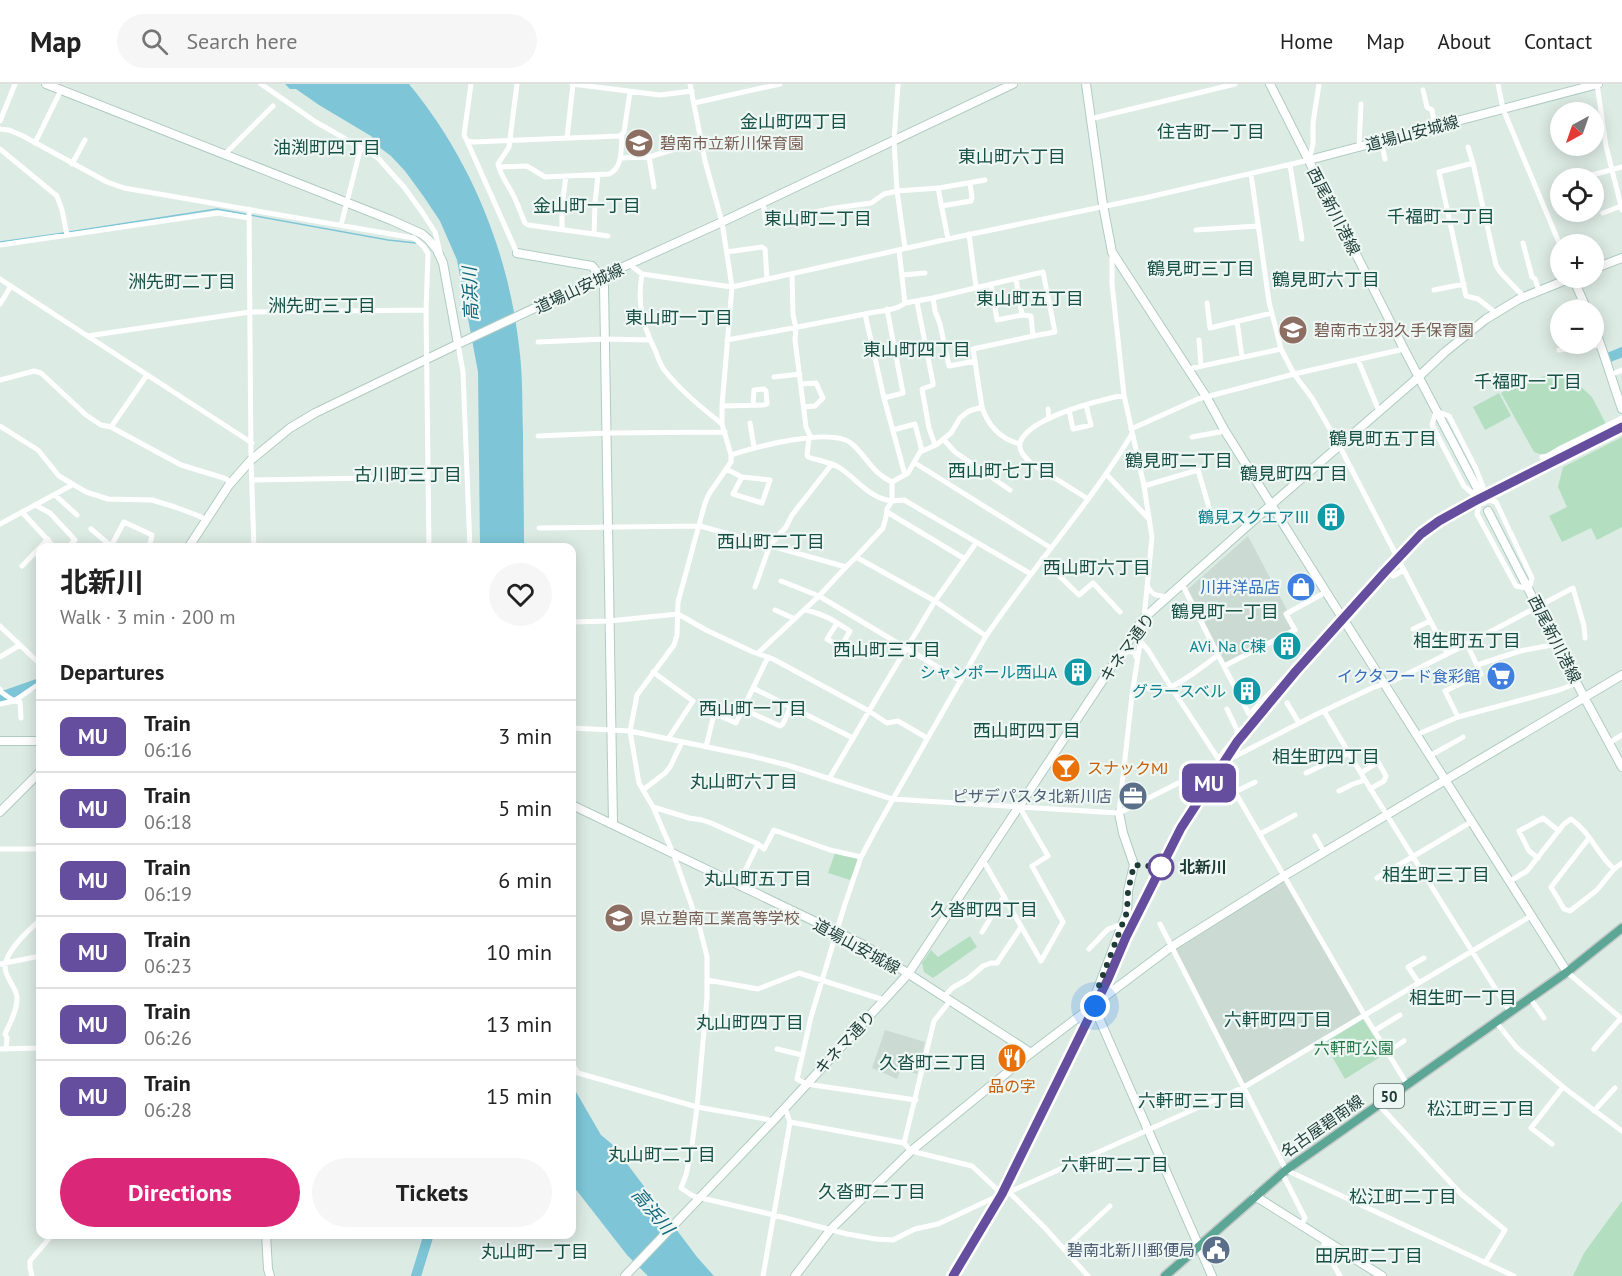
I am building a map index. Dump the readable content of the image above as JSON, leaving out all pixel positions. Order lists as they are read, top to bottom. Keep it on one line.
{"streets":{"main road":["50","名古屋碧南線"],"street":["道場山安城線","西尾新川港線","キネマ通り"]},"crossings":[["道場山安城線","西尾新川港線"],["道場山安城線","キネマ通り"],["西尾新川港線","キネマ通り"]],"districts":["金山町四丁目","住吉町一丁目","油渕町四丁目","東山町六丁目","金山町一丁目","千福町二丁目","東山町二丁目","鶴見町三丁目","鶴見町六丁目","洲先町二丁目","東山町五丁目","洲先町三丁目","東山町一丁目","東山町四丁目","千福町一丁目","鶴見町五丁目","鶴見町二丁目","西山町七丁目","鶴見町四丁目","古川町三丁目","西山町二丁目","西山町六丁目","鶴見町一丁目","相生町五丁目","西山町三丁目","西山町一丁目","西山町四丁目","相生町四丁目","丸山町六丁目","相生町三丁目","丸山町五丁目","久沓町四丁目","相生町一丁目","六軒町四丁目","丸山町四丁目","久沓町三丁目","六軒町三丁目","松江町三丁目","丸山町二丁目","六軒町二丁目","久沓町二丁目","松江町二丁目","丸山町一丁目","田尻町二丁目"],"water":["高浜川"],"parks":["六軒町公園"],"places":{"school or university":["碧南市立新川保育園","碧南市立羽久手保育園","県立碧南工業高等学校"],"building":["鶴見スクエアⅢ","AVi. Na C棟","シャンポール西山A","グラースベル"],"shop":["川井洋品店"],"supermarket":["イクタフード食彩館"],"bar":["スナックMJ"],"office":["ピザデパスタ北新川店"],"other":["北新川"],"restaurant":["品の字"],"public building":["碧南北新川郵便局"]},"north":"bottom left","page":{"header":"Map","search":"Search here","nav":["Home","Map","About","Contact"],"on_map":"MU","map_buttons":["+","−"],"heading":[["北新川","Walk · 3 min · 200 m"],"Departures"],"list":[{"mark":"MU","name":"Train","note":"06:16","value":"3 min"},{"mark":"MU","name":"Train","note":"06:18","value":"5 min"},{"mark":"MU","name":"Train","note":"06:19","value":"6 min"},{"mark":"MU","name":"Train","note":"06:23","value":"10 min"},{"mark":"MU","name":"Train","note":"06:26","value":"13 min"},{"mark":"MU","name":"Train","note":"06:28","value":"15 min"}],"buttons":["Directions","Tickets"]}}
